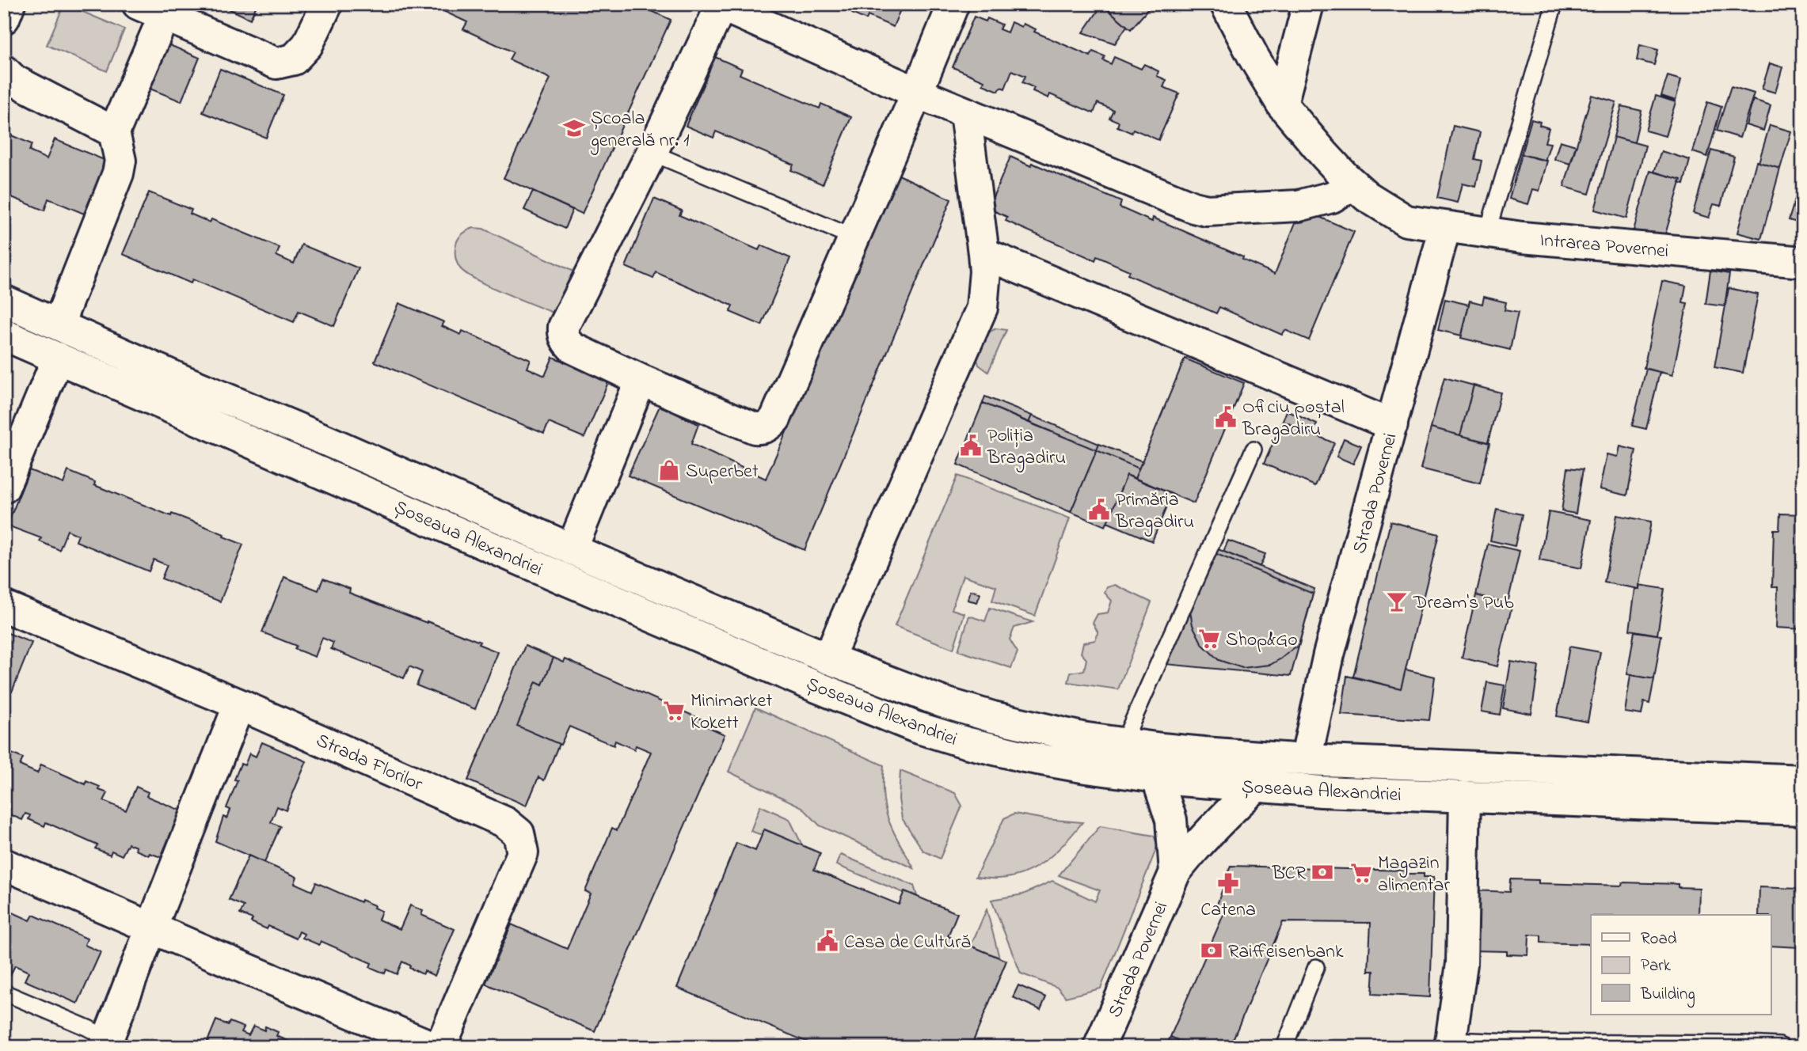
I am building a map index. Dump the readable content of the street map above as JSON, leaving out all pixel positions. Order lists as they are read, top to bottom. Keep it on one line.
{"streets":{"main road":["Intrarea Povernei","Strada Povernei","Șoseaua Alexandriei","Strada Florilor"]},"crossings":[["Intrarea Povernei","Strada Povernei"],["Strada Povernei","Șoseaua Alexandriei"]],"places":{"school or university":["Școala generală nr. 1"],"public building":["Oficiu poștal Bragadiru","Poliția Bragadiru","Primăria Bragadiru","Casa de Cultură"],"shop":["Superbet"],"bar":["Dream's Pub"],"supermarket":["Shop&Go","Minimarket Kokett","Magazin alimentar"],"bank":["BCR","Raiffeisenbank"],"pharmacy":["Catena"]},"legend":["Road","Park","Building"]}
